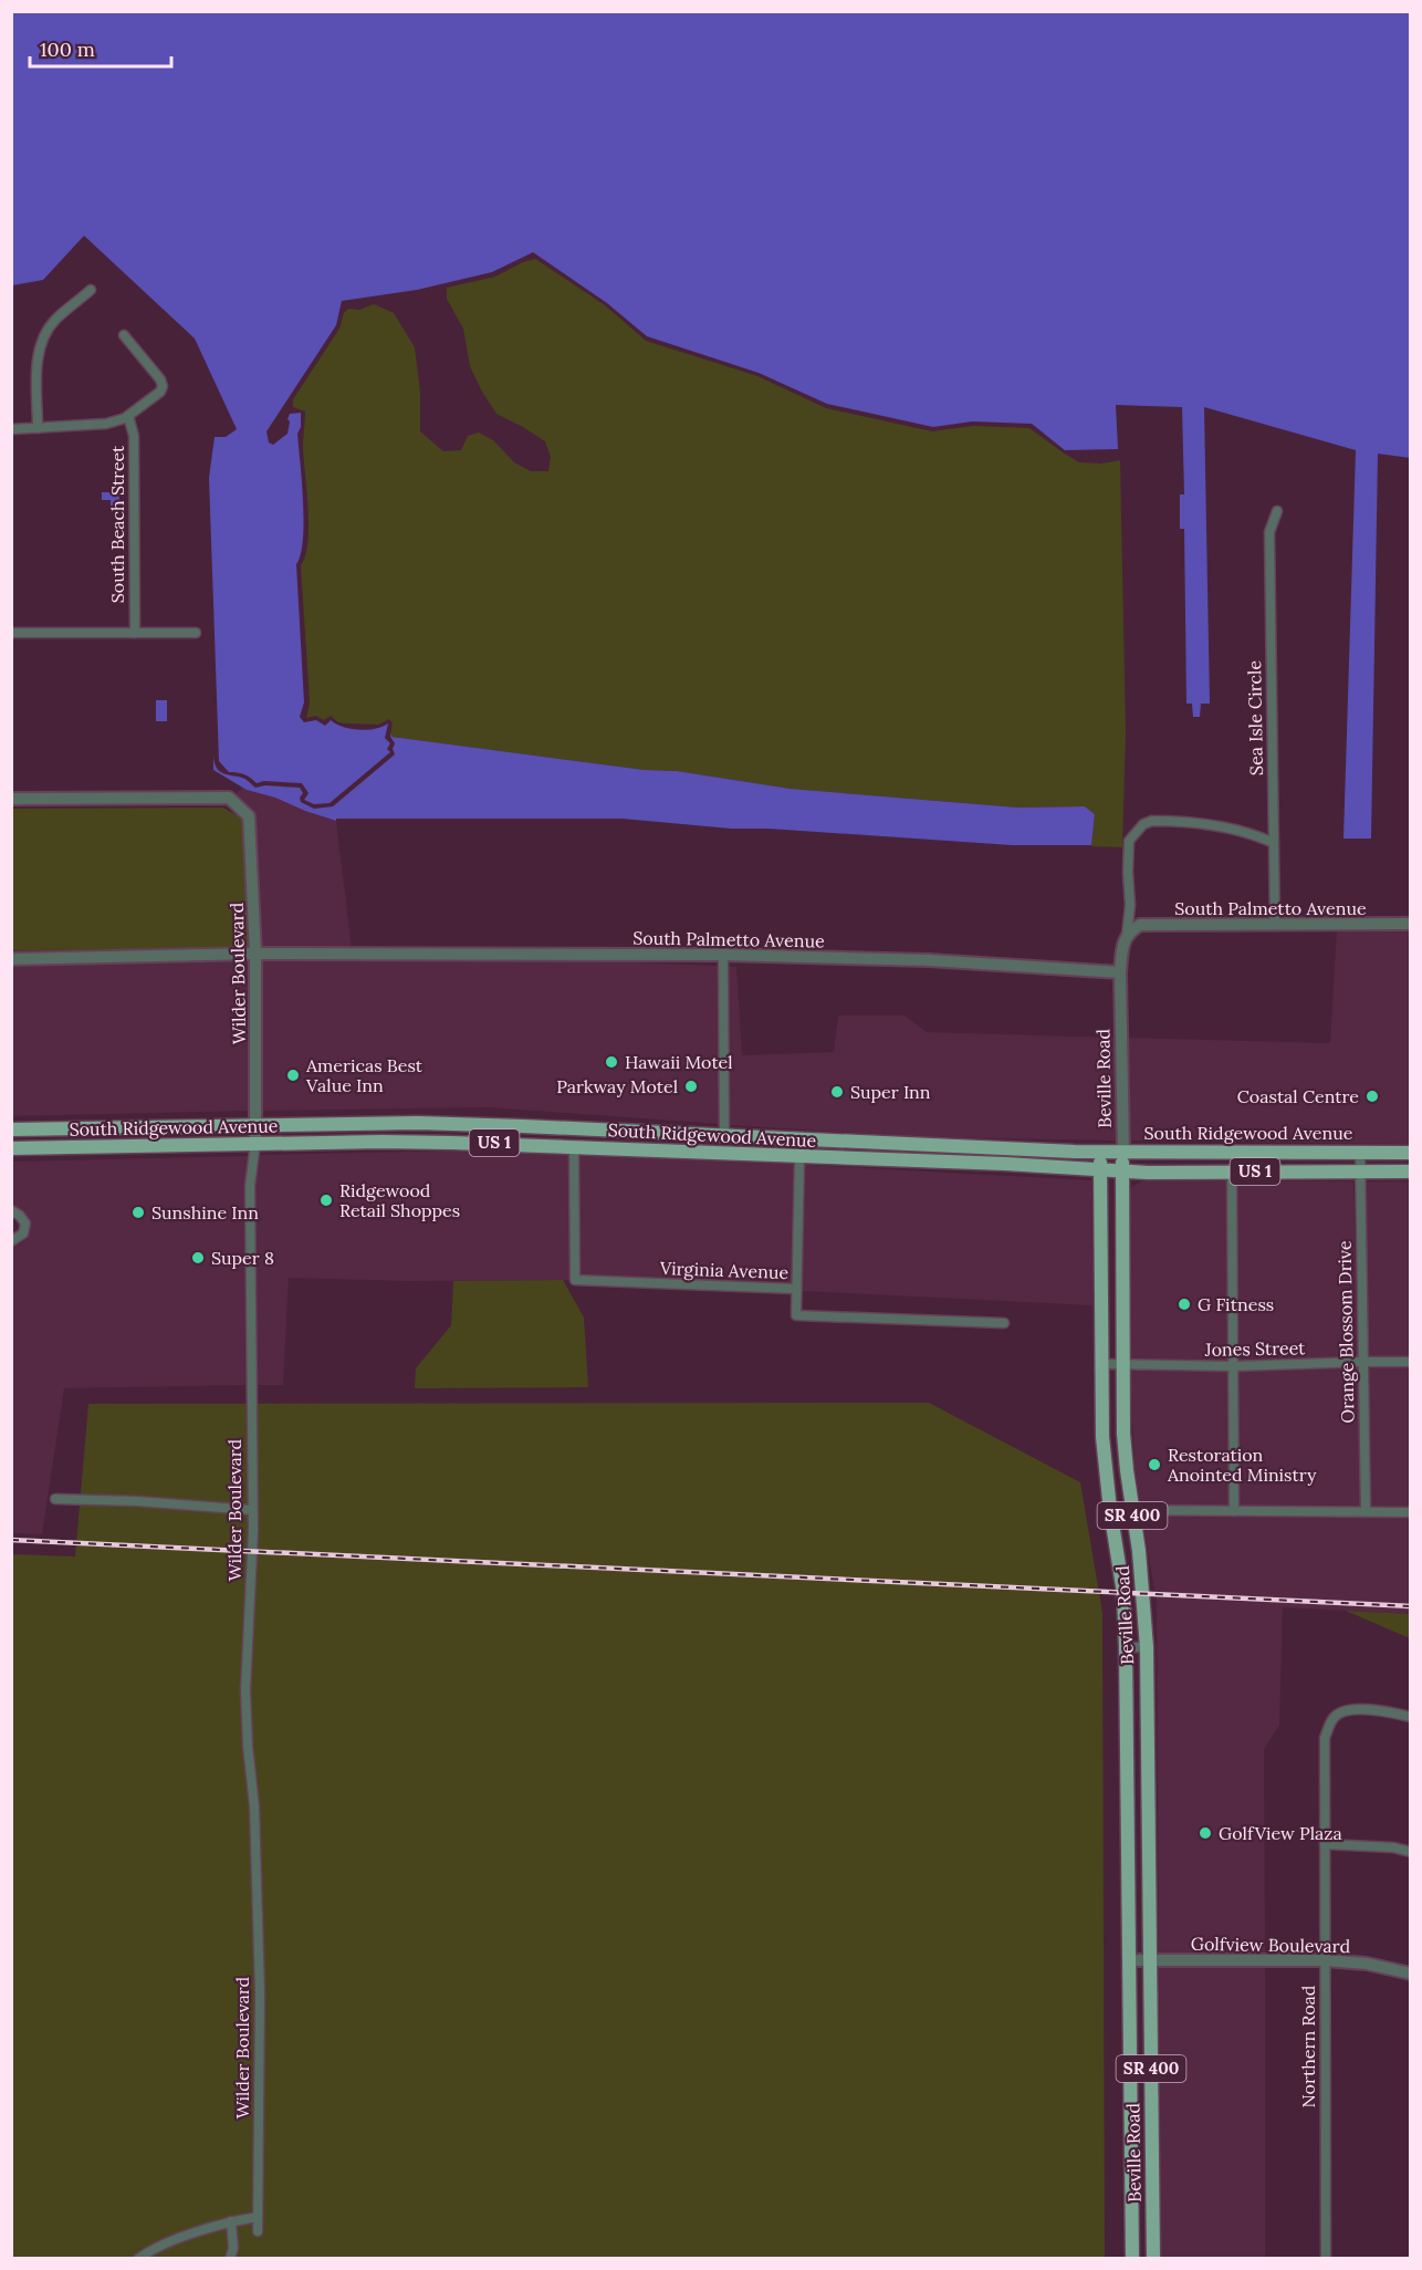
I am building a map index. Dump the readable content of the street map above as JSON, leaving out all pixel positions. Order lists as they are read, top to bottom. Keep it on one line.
{"streets":{"main road":["Beville Road","South Ridgewood Avenue","US 1","SR 400"],"street":["South Beach Street","Sea Isle Circle","South Palmetto Avenue","Wilder Boulevard","Virginia Avenue","Orange Blossom Drive","Jones Street","Golfview Boulevard","Northern Road"]},"crossings":[["Sea Isle Circle","South Palmetto Avenue"],["South Palmetto Avenue","Wilder Boulevard"],["South Palmetto Avenue","Beville Road"],["Wilder Boulevard","South Ridgewood Avenue"],["Beville Road","South Ridgewood Avenue"],["Beville Road","Jones Street"],["Beville Road","Golfview Boulevard"],["South Ridgewood Avenue","Virginia Avenue"],["South Ridgewood Avenue","Orange Blossom Drive"],["Orange Blossom Drive","Jones Street"],["Golfview Boulevard","Northern Road"]],"places":["Hawaii Motel","Americas Best Value Inn","Parkway Motel","Super Inn","Coastal Centre","Ridgewood Retail Shoppes","Sunshine Inn","Super 8","G Fitness","Restoration Anointed Ministry","GolfView Plaza"],"scale_bar":"100 m"}
